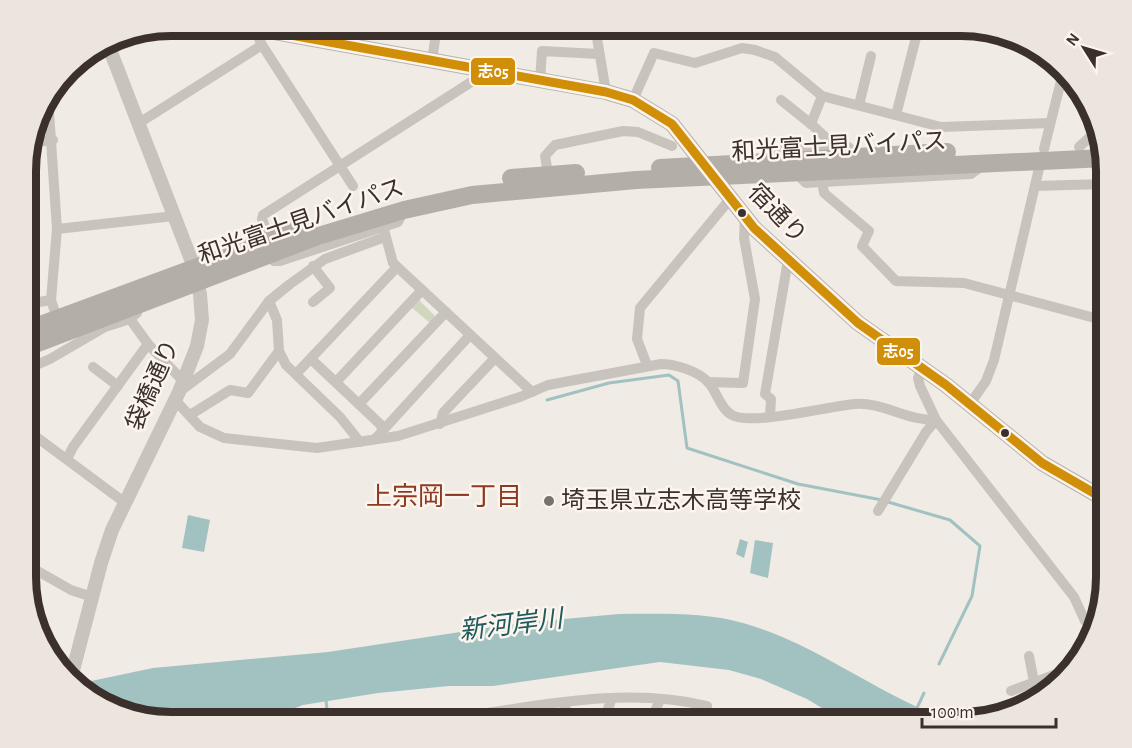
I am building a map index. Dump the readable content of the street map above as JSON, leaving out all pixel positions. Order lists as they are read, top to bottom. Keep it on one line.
{"streets":{"highway":["和光富士見バイパス"],"main road":["宿通り"],"street":["袋橋通り"]},"crossings":[["和光富士見バイパス","宿通り"],["和光富士見バイパス","袋橋通り"]],"districts":["上宗岡一丁目"],"water":["新河岸川"],"places":["埼玉県立志木高等学校"],"lines":["transit line 志05"],"scale_bar":"100 m","north":"top left"}
